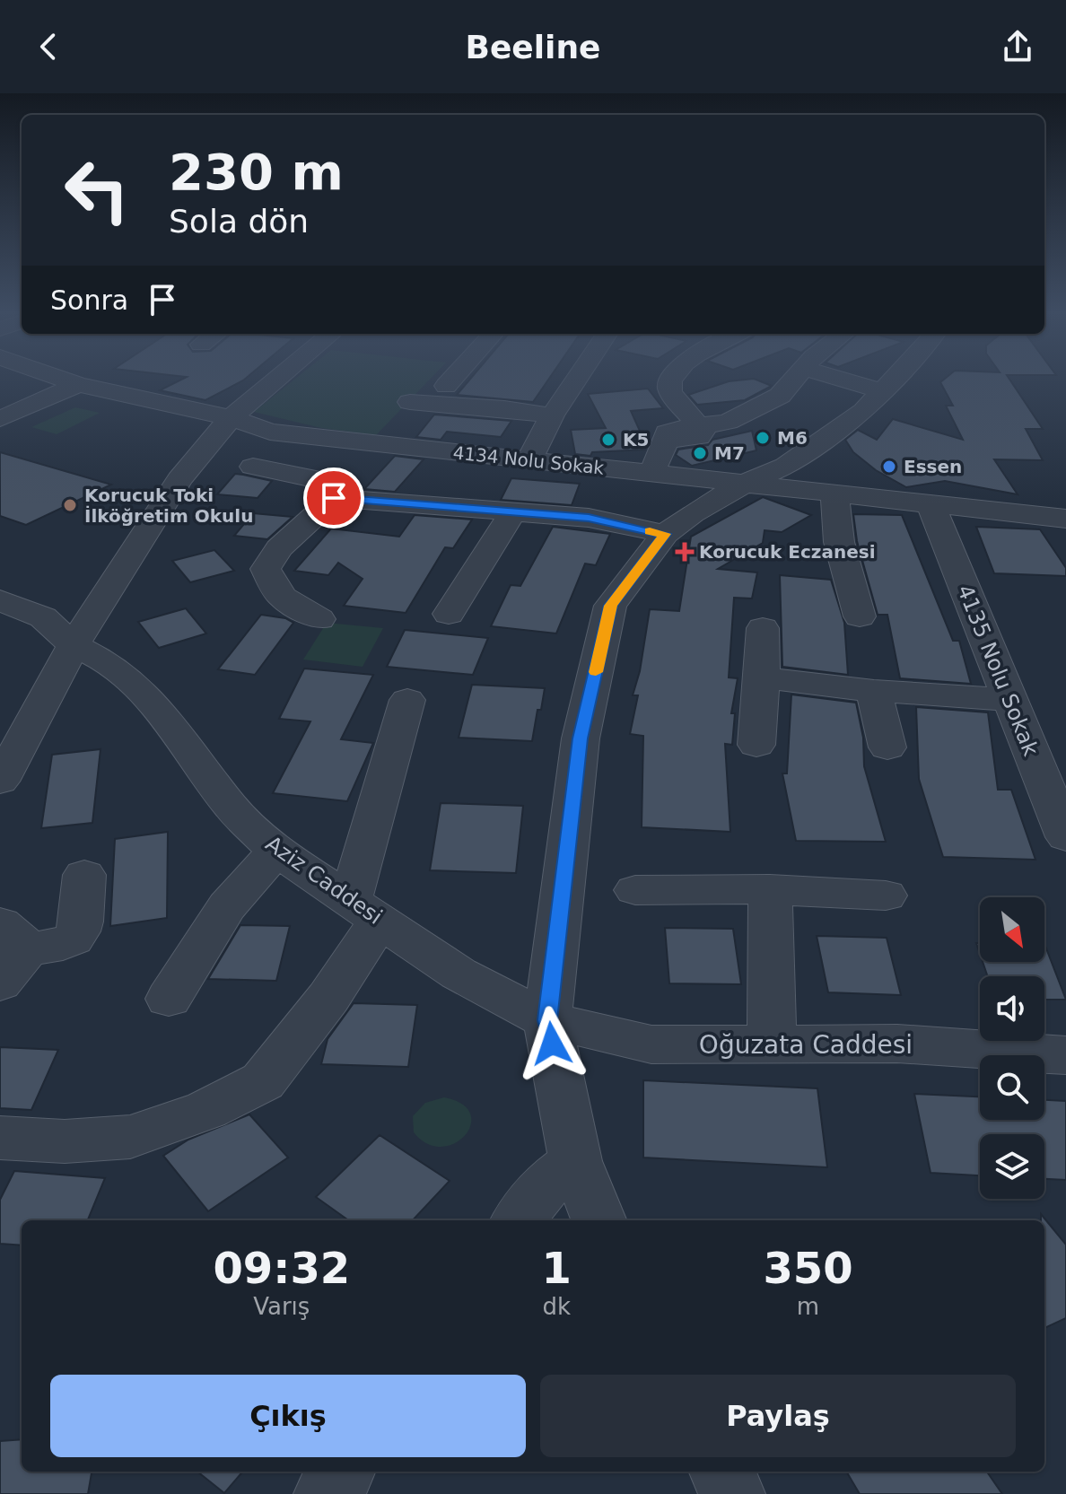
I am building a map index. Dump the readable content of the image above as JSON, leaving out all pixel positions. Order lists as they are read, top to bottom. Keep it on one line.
{"streets":{"street":["4134 Nolu Sokak","4135 Nolu Sokak","Aziz Caddesi","Oğuzata Caddesi"]},"crossings":[["4134 Nolu Sokak","4135 Nolu Sokak"],["Aziz Caddesi","Oğuzata Caddesi"]],"places":{"other":["M6","K5","M7","Essen","Korucuk Toki İlköğretim Okulu"],"health":["Korucuk Eczanesi"]},"north":"bottom right","page":{"header":"Beeline","turn":["230 m","Sola dön"],"then":"Sonra","eta":["09:32","Varış","1","dk","350","m"],"buttons":["Çıkış","Paylaş"]}}
